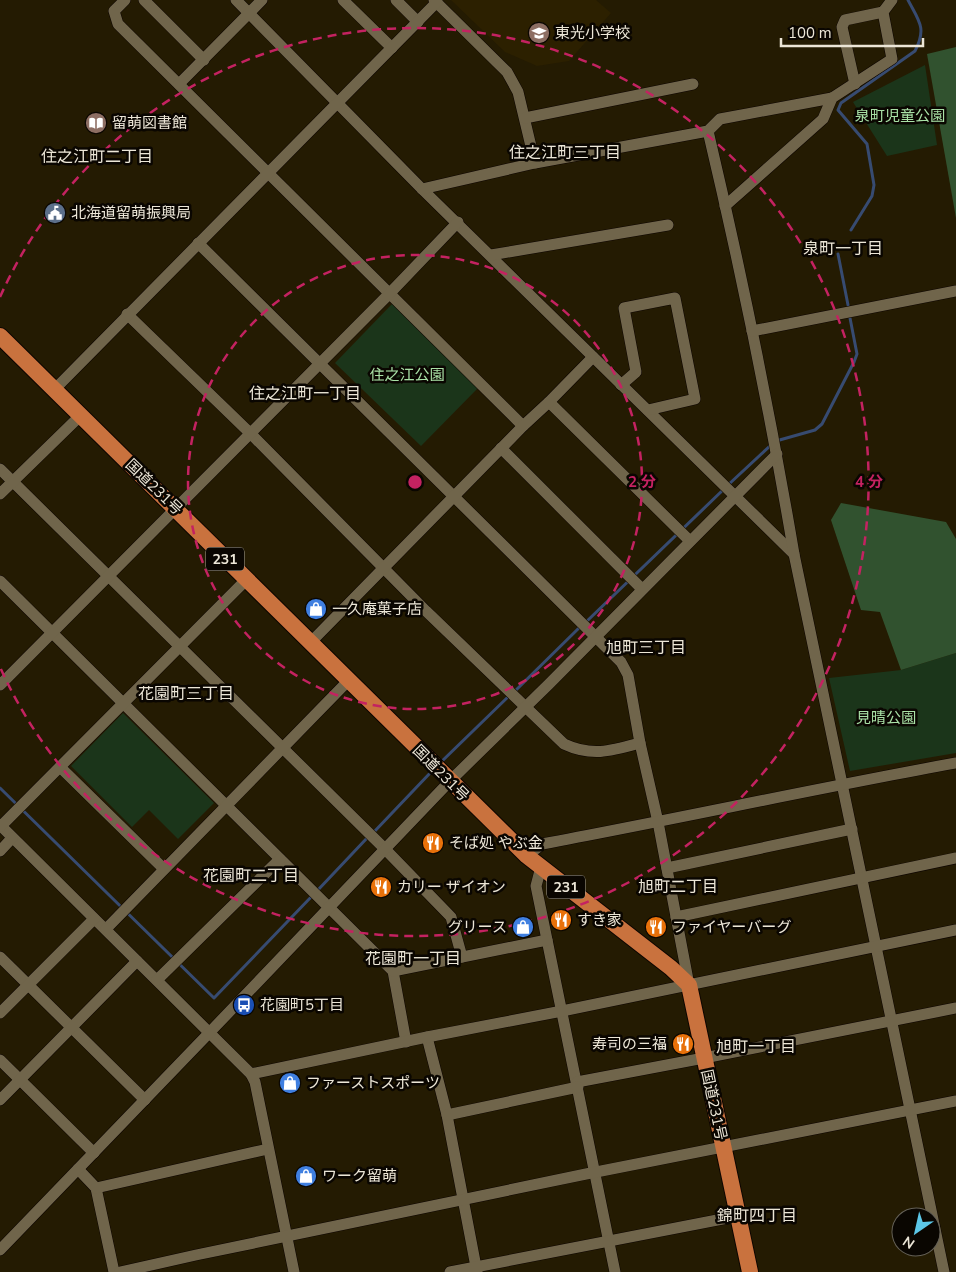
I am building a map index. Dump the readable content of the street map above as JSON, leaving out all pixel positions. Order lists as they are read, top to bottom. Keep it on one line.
{"streets":{"highway":["国道231号","231"]},"districts":["住之江町三丁目","住之江町二丁目","泉町一丁目","住之江町一丁目","旭町三丁目","花園町三丁目","花園町二丁目","旭町二丁目","花園町一丁目","旭町一丁目","錦町四丁目"],"parks":["泉町児童公園","住之江公園","見晴公園"],"places":{"school or university":["東光小学校"],"library":["留萌図書館"],"public building":["北海道留萌振興局"],"shop":["一久庵菓子店","グリース","ファーストスポーツ","ワーク留萌"],"restaurant":["そば処 やぶ金","カリー ザイオン","すき家","ファイヤーバーグ","寿司の三福"],"bus stop":["花園町5丁目"]},"scale_bar":"100 m","north":"bottom left","rings":["2 分","4 分"]}
